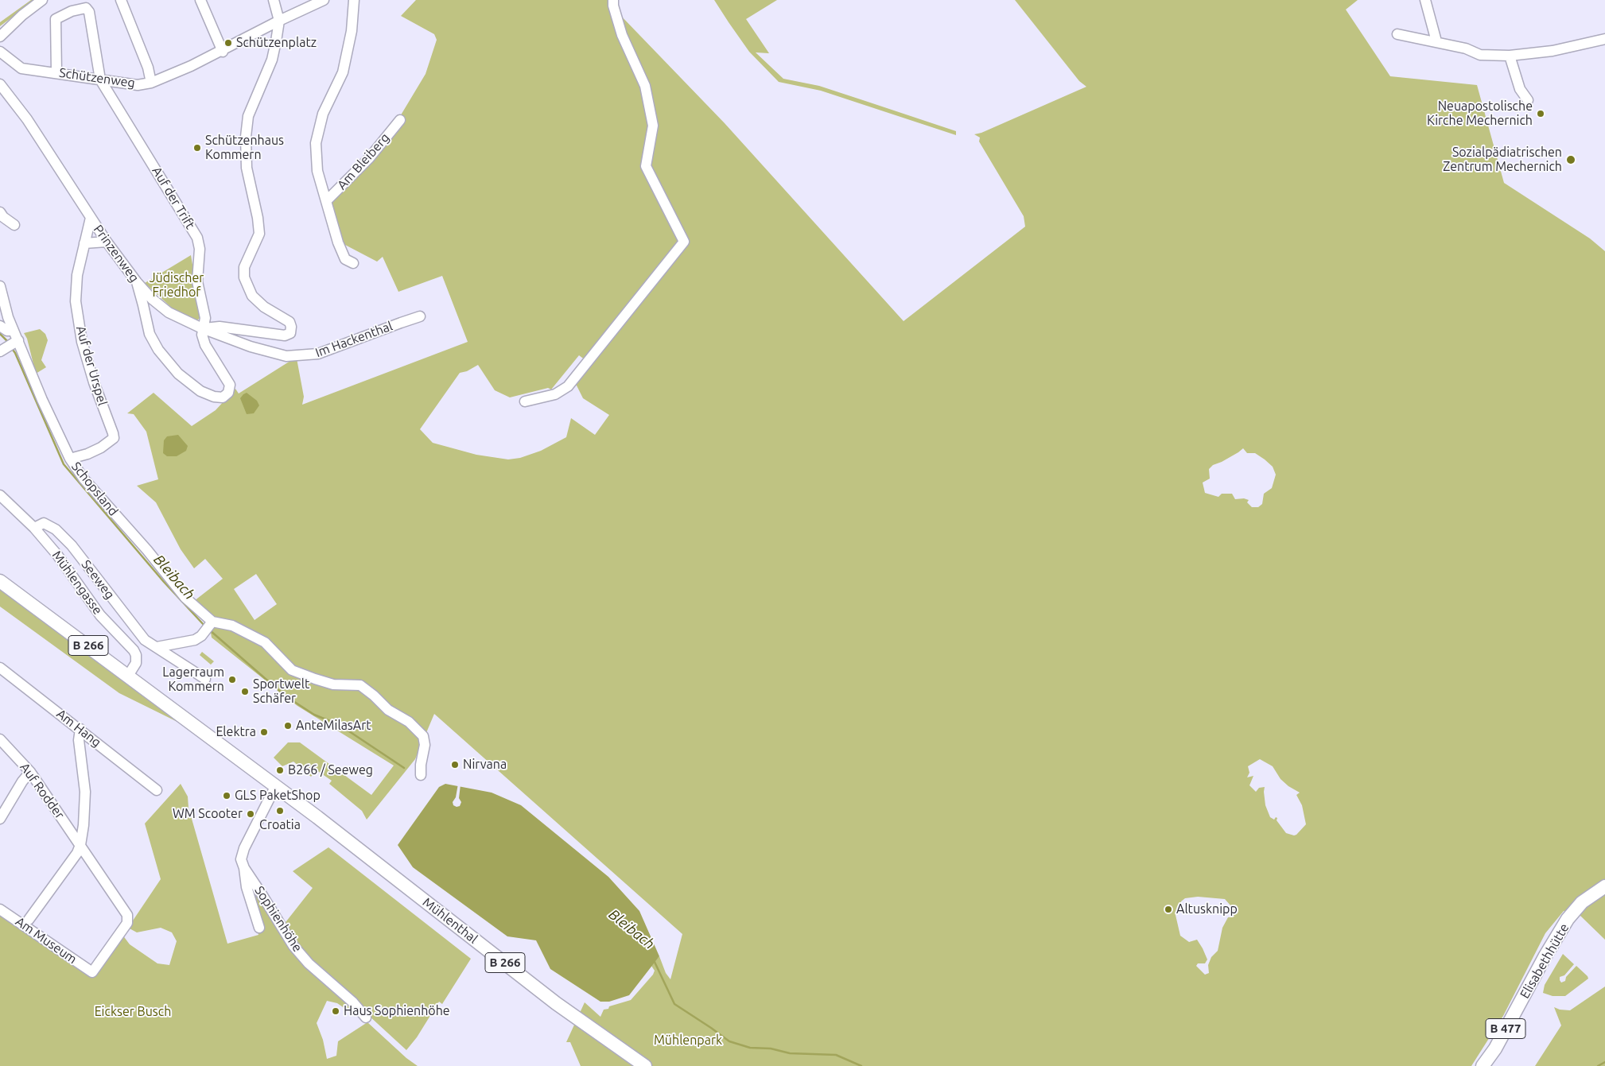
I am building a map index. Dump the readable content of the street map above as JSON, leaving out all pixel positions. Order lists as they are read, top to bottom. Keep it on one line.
{"streets":{"main road":["B 266","Mühlenthal","Elisabethhütte","B 477"],"street":["Schützenweg","Am Bleiberg","Auf der Trift","Prinzenweg","Im Hackenthal","Auf der Urspel","Schopsland","Seeweg","Mühlengasse","Am Hang","Auf Rodder","Sophienhöhe","Am Museum"]},"crossings":[["Schützenweg","Auf der Trift"],["Auf der Trift","Prinzenweg"],["Prinzenweg","Im Hackenthal"],["Prinzenweg","Auf der Urspel"],["Auf der Urspel","Schopsland"],["Seeweg","Mühlengasse"],["Mühlengasse","B 266"],["B 266","Mühlenthal"],["Auf Rodder","Am Museum"]],"water":["Bleibach"],"parks":["Jüdischer Friedhof","Eickser Busch","Mühlenpark"],"places":["Schützenplatz","Neuapostolische Kirche Mechernich","Schützenhaus Kommern","Sozialpädiatrischen Zentrum Mechernich","Lagerraum Kommern","Sportwelt Schäfer","AnteMilasArt","Elektra","Nirvana","B266 / Seeweg","GLS PaketShop","Croatia","WM Scooter","Altusknipp","Haus Sophienhöhe"]}
